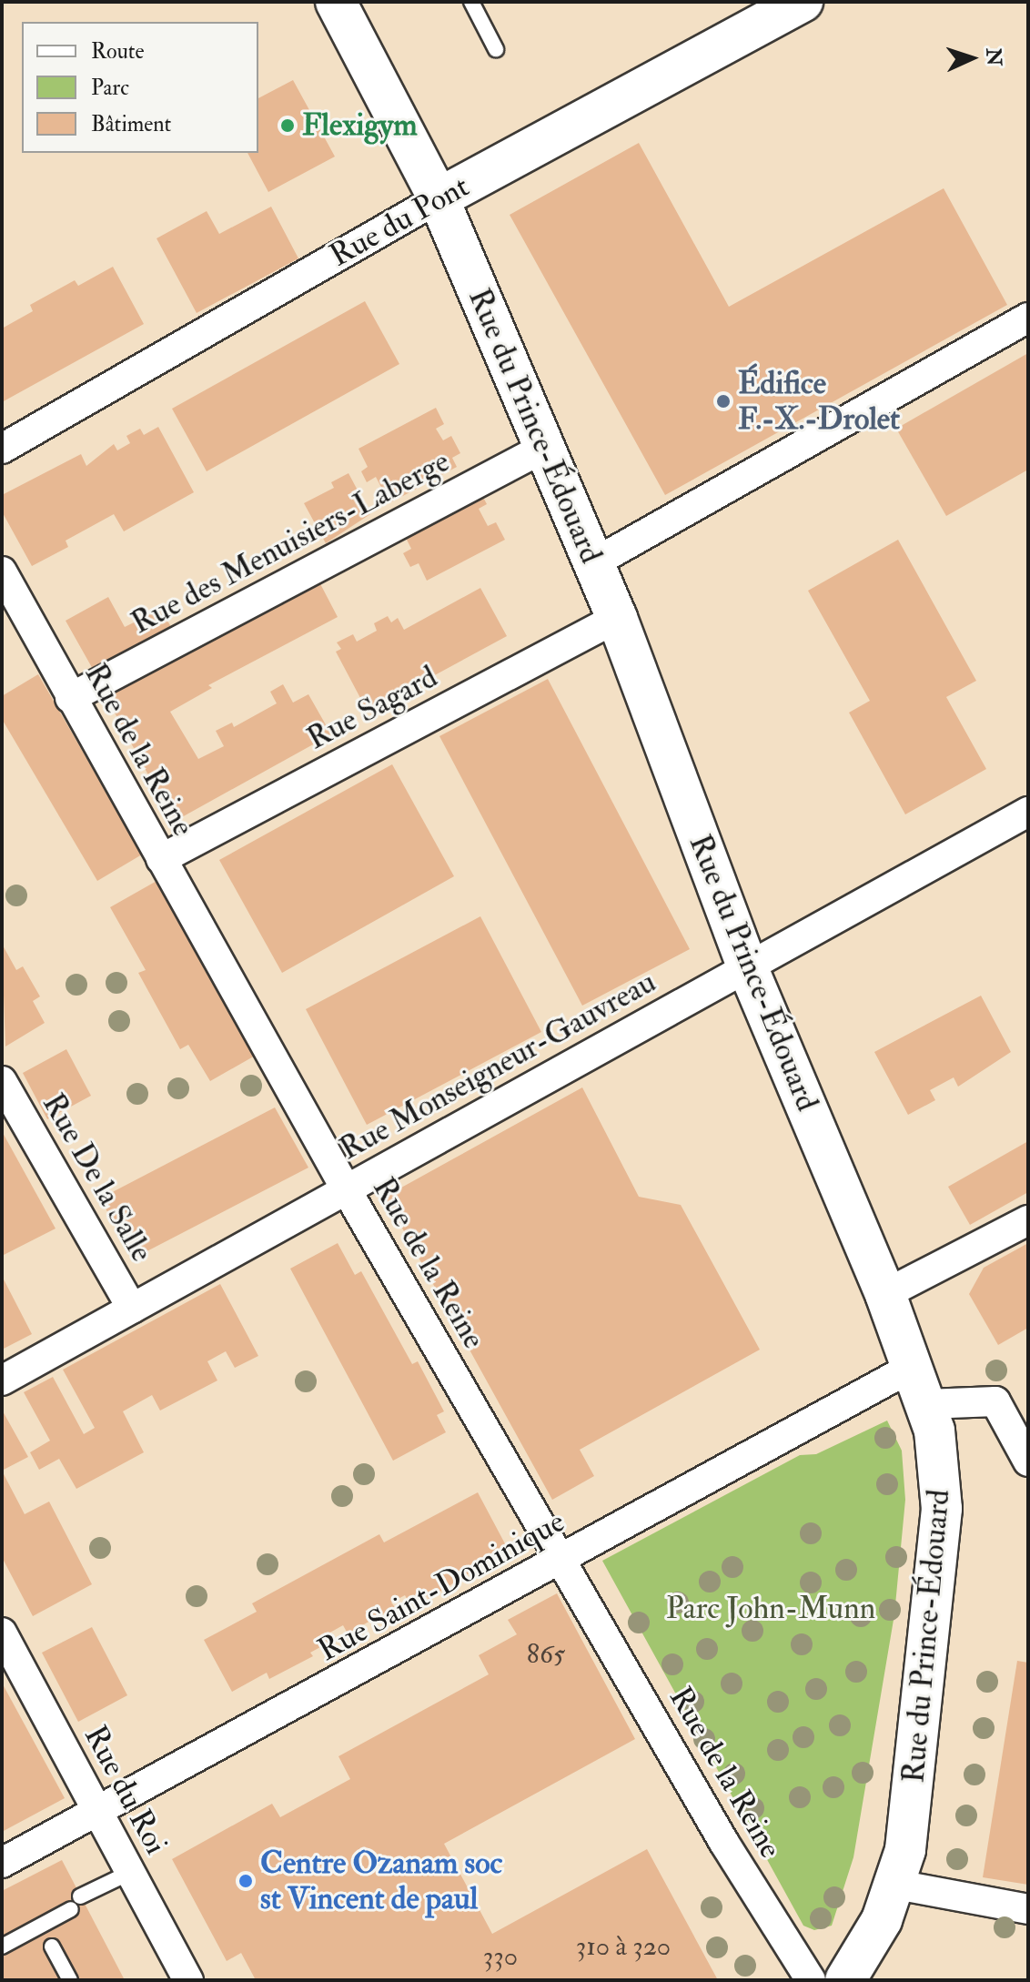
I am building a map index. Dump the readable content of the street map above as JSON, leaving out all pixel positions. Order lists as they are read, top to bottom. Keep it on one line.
{"streets":{"street":["Rue du Pont","Rue du Prince-Édouard","Rue des Menuisiers-Laberge","Rue Sagard","Rue de la Reine","Rue Monseigneur-Gauvreau","Rue De la Salle","Rue Saint-Dominique","Rue du Roi"]},"crossings":[["Rue du Pont","Rue du Prince-Édouard"],["Rue du Prince-Édouard","Rue des Menuisiers-Laberge"],["Rue du Prince-Édouard","Rue Sagard"],["Rue du Prince-Édouard","Rue Monseigneur-Gauvreau"],["Rue du Prince-Édouard","Rue Saint-Dominique"],["Rue des Menuisiers-Laberge","Rue de la Reine"],["Rue Sagard","Rue de la Reine"],["Rue de la Reine","Rue Monseigneur-Gauvreau"],["Rue de la Reine","Rue Saint-Dominique"],["Rue Monseigneur-Gauvreau","Rue De la Salle"],["Rue Saint-Dominique","Rue du Roi"]],"parks":["Parc John-Munn"],"places":["Flexigym","Édifice F.-X.-Drolet","Centre Ozanam soc st Vincent de paul"],"house_numbers":["865","310 à 320","330"],"legend":["Route","Parc","Bâtiment"],"north":"right"}
